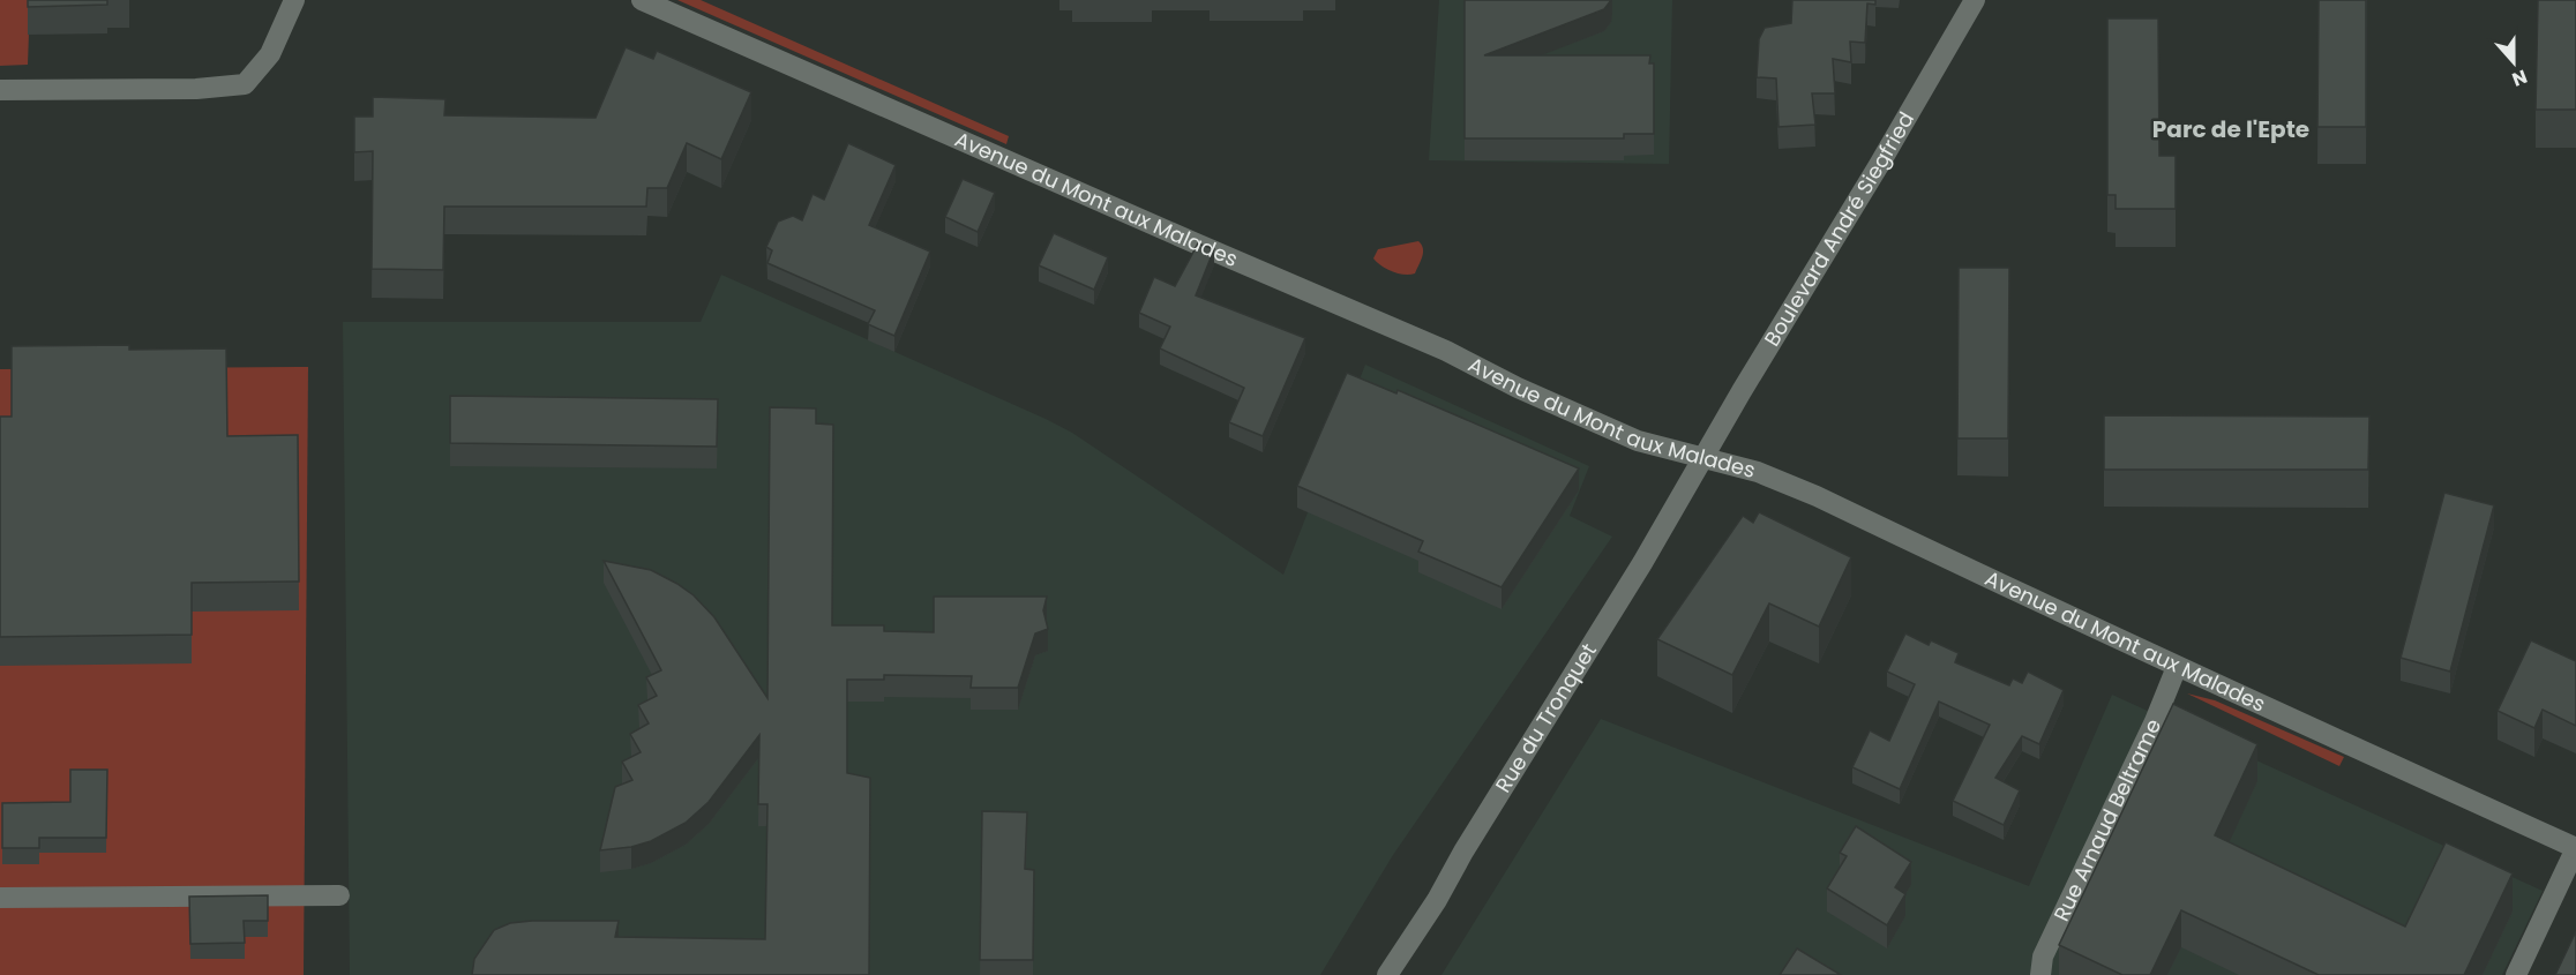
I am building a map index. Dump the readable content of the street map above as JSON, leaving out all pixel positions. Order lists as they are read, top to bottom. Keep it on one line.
{"streets":{"street":["Avenue du Mont aux Malades","Boulevard André Siegfried","Rue du Tronquet","Rue Arnaud Beltrame"]},"crossings":[["Avenue du Mont aux Malades","Boulevard André Siegfried"],["Avenue du Mont aux Malades","Rue du Tronquet"],["Avenue du Mont aux Malades","Rue Arnaud Beltrame"],["Boulevard André Siegfried","Rue du Tronquet"]],"districts":["Parc de l'Epte"],"north":"bottom"}
